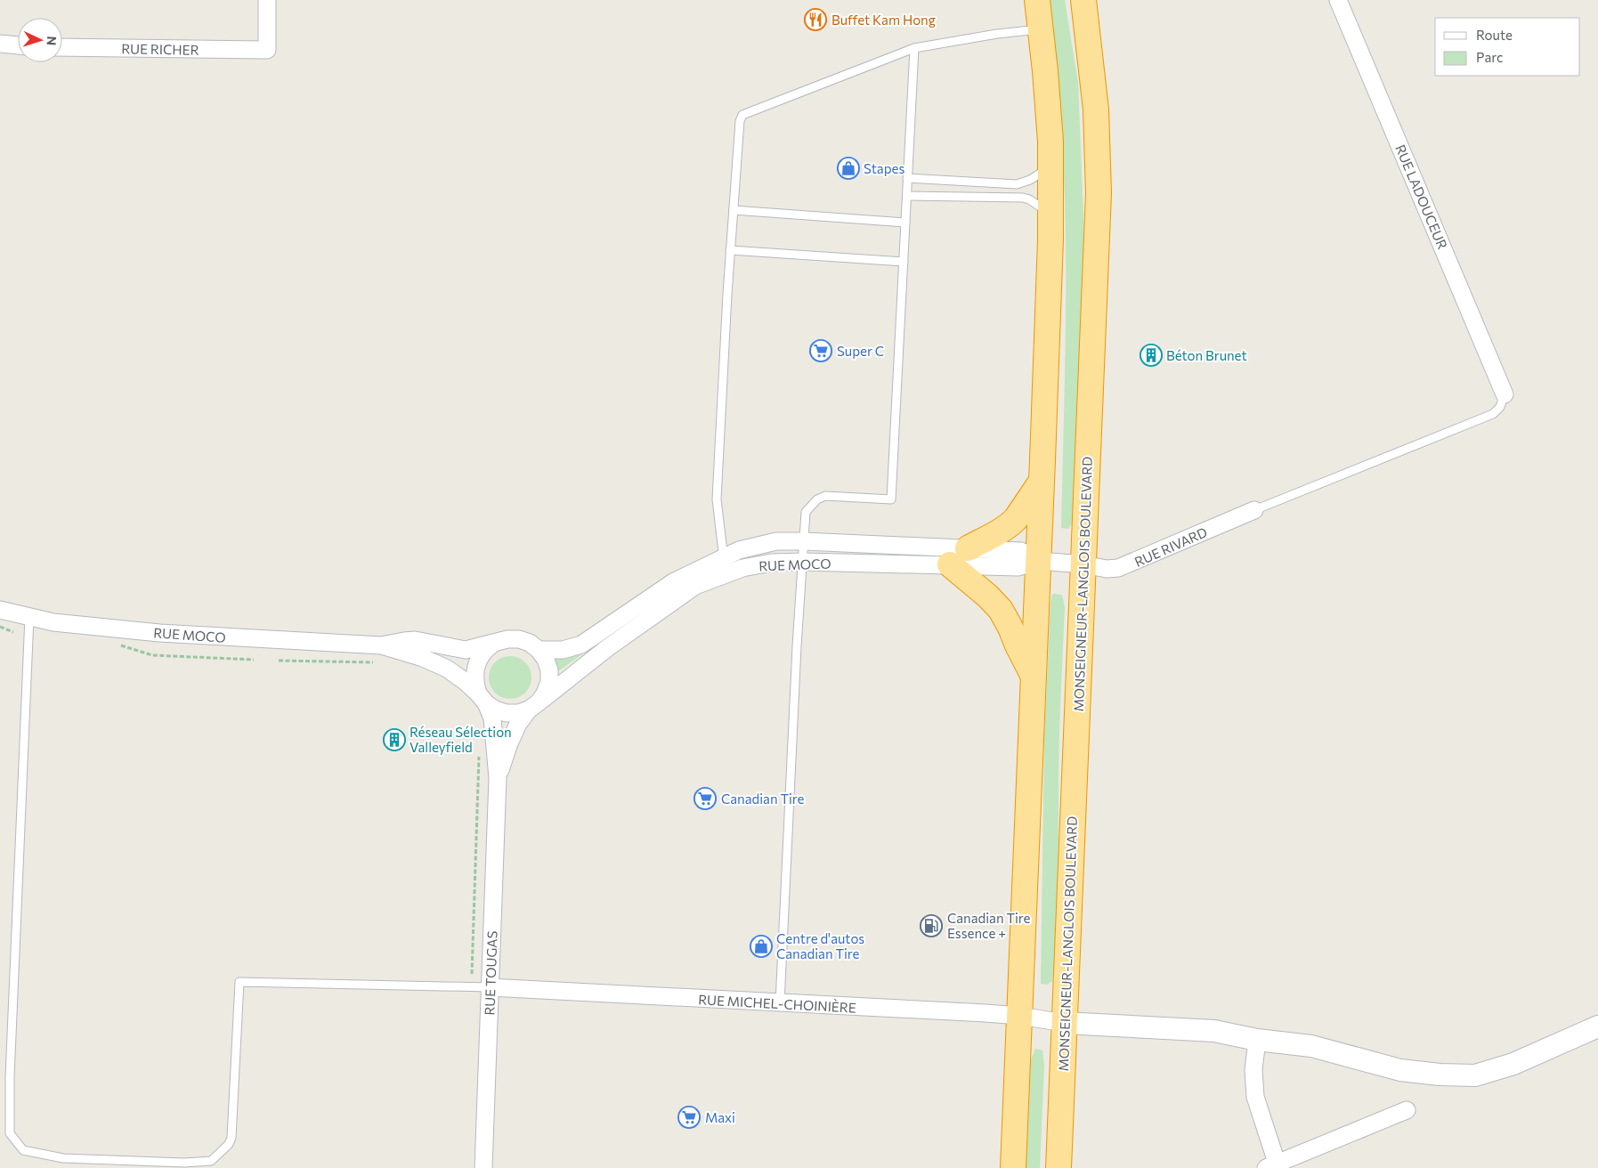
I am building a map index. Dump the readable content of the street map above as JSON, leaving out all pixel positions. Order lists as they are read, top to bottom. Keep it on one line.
{"streets":{"highway":["MONSEIGNEUR-LANGLOIS BOULEVARD"],"street":["RUE RICHER","RUE LADOUCEUR","RUE RIVARD","RUE MOCO","RUE TOUGAS","RUE MICHEL-CHOINIÈRE"]},"crossings":[["RUE RIVARD","RUE MOCO"],["RUE RIVARD","MONSEIGNEUR-LANGLOIS BOULEVARD"],["RUE MOCO","MONSEIGNEUR-LANGLOIS BOULEVARD"],["RUE MOCO","RUE TOUGAS"],["MONSEIGNEUR-LANGLOIS BOULEVARD","RUE MICHEL-CHOINIÈRE"],["RUE TOUGAS","RUE MICHEL-CHOINIÈRE"]],"places":{"restaurant":["Buffet Kam Hong"],"shop":["Stapes","Centre d'autos Canadian Tire"],"supermarket":["Super C","Canadian Tire","Maxi"],"building":["Béton Brunet","Réseau Sélection Valleyfield"],"fuel station":["Canadian Tire Essence +"]},"legend":["Route","Parc"],"north":"right"}
